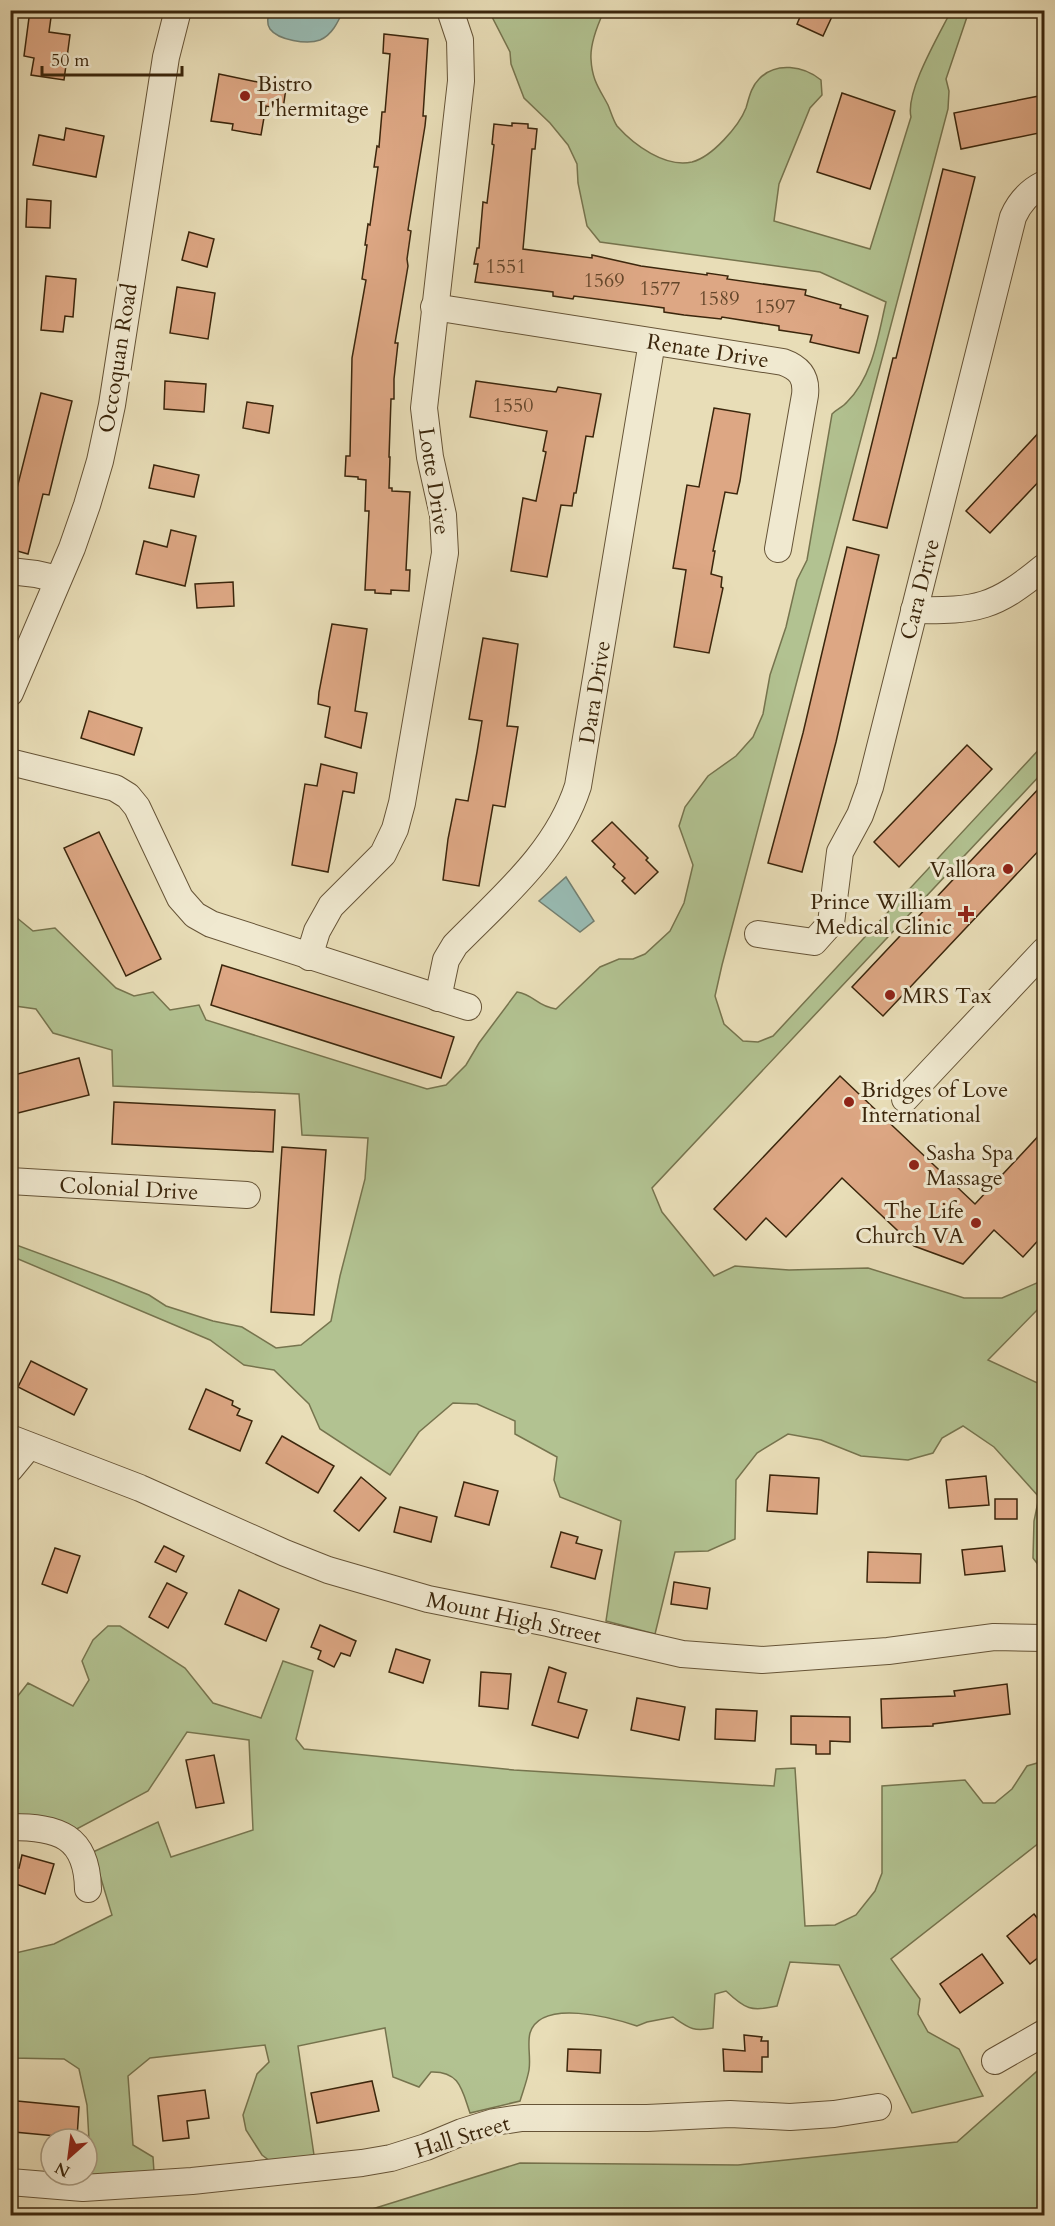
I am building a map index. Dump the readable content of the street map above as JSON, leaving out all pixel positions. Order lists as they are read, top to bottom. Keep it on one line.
{"streets":{"street":["Renate Drive","Occoquan Road","Lotte Drive","Cara Drive","Dara Drive","Colonial Drive","Mount High Street","Hall Street"]},"crossings":[["Renate Drive","Lotte Drive"],["Renate Drive","Dara Drive"]],"places":{"other":["Bistro L'hermitage","Vallora","MRS Tax","Bridges of Love International","Sasha Spa Massage","The Life Church VA"],"health":["Prince William Medical Clinic"]},"house_numbers":["1551","1569","1577","1589","1597","1550"],"scale_bar":"50 m","north":"bottom left"}
